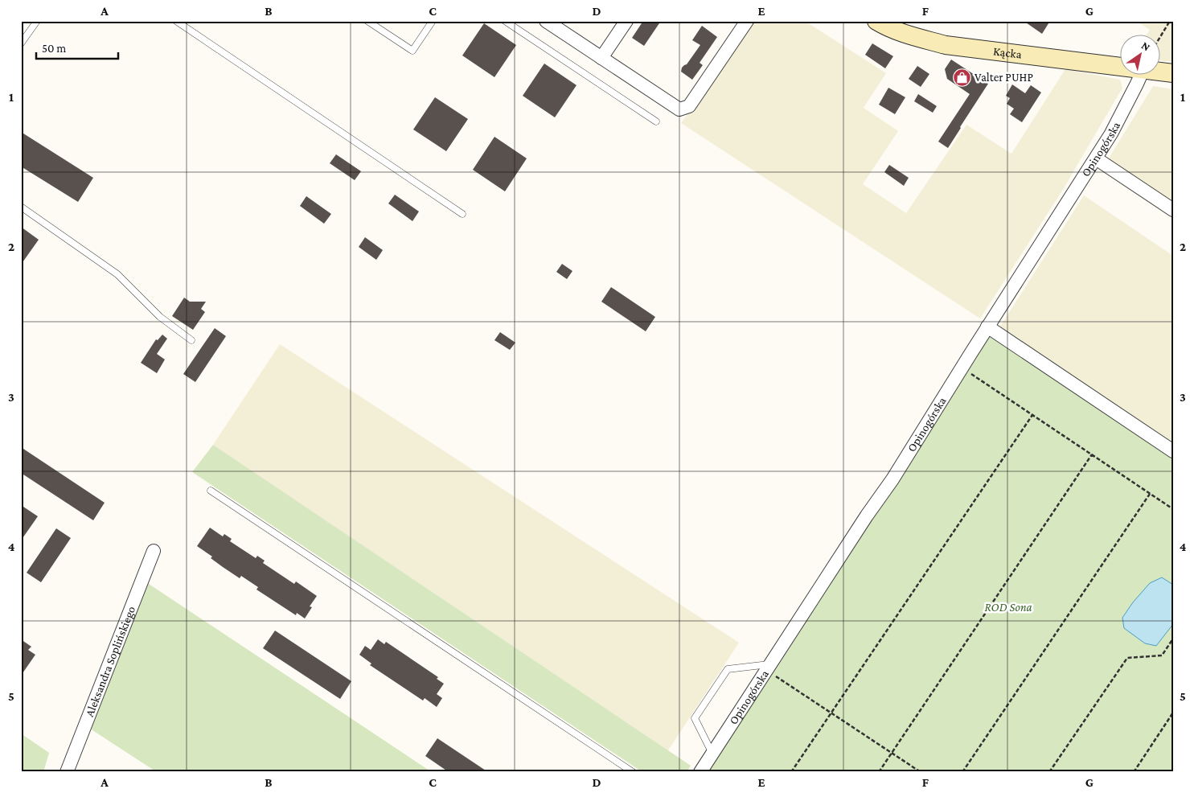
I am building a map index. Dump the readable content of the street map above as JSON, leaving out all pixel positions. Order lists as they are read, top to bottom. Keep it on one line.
{"streets":{"street":["Kącka","Opinogórska","Aleksandra Soplińskiego"]},"parks":["ROD Sona"],"places":{"shop":["Valter PUHP"]},"scale_bar":"50 m","north":"top right","grid":{"columns":["A","B","C","D","E","F","G"],"rows":["1","2","3","4","5"]}}
